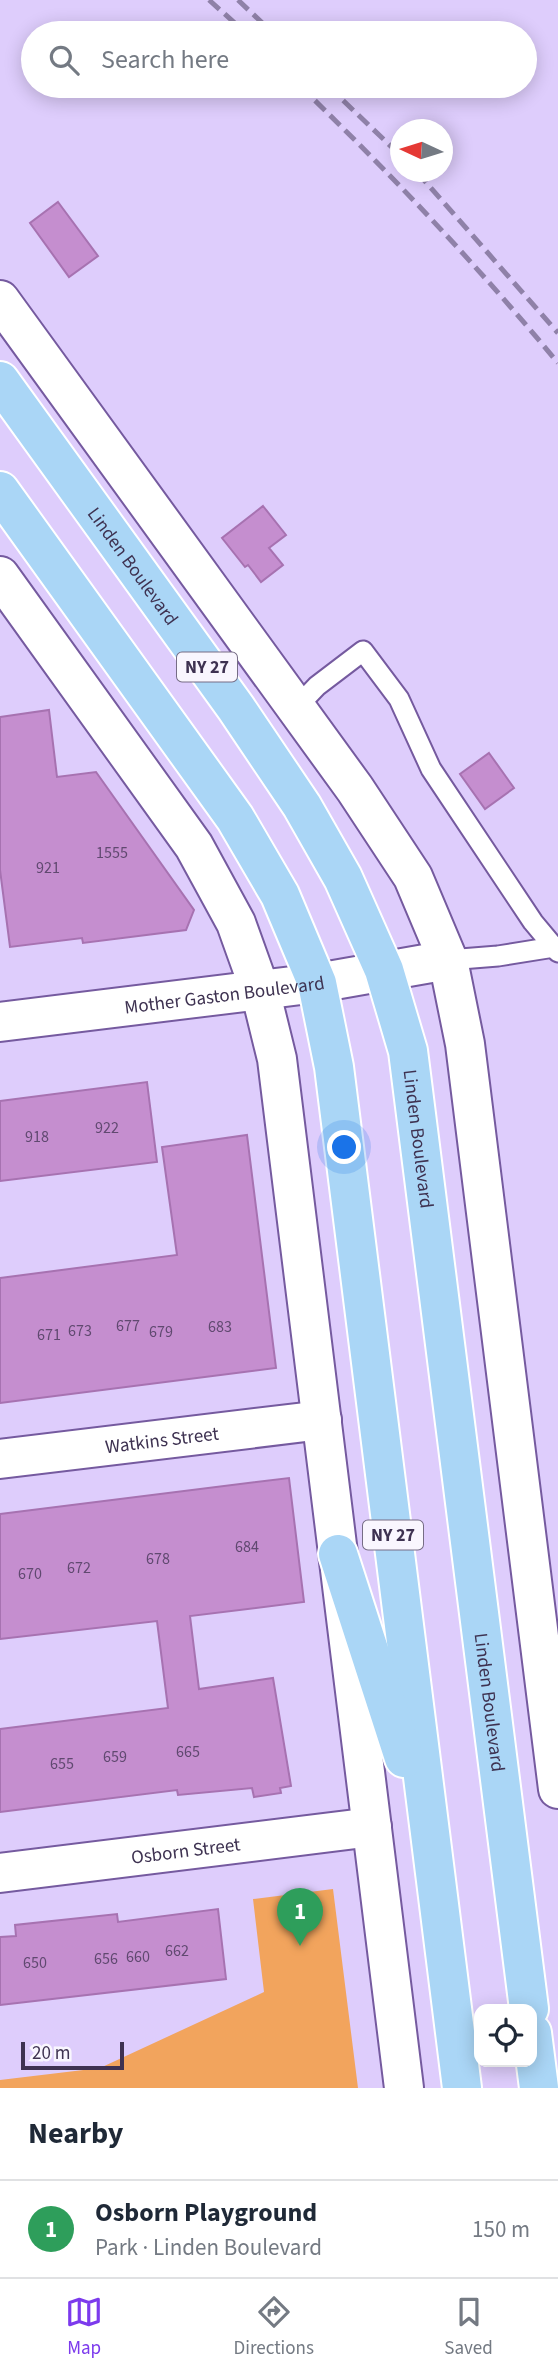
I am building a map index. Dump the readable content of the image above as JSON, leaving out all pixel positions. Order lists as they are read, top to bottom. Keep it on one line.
{"streets":{"highway":["Linden Boulevard","NY 27"],"street":["Mother Gaston Boulevard","Watkins Street","Osborn Street"]},"crossings":[["Linden Boulevard","Mother Gaston Boulevard"],["NY 27","Mother Gaston Boulevard"]],"house_numbers":["1555","921","922","918","677","683","673","679","671","684","678","672","670","665","659","655","662","660","656","650"],"scale_bar":"20 m","north":"left","page":{"search":"Search here","pins":"1","scale":"20 m","heading":"Nearby","list":[{"mark":"1","name":"Osborn Playground","note":"Park · Linden Boulevard","value":"150 m"}],"nav":["Map","Directions","Saved"]}}
